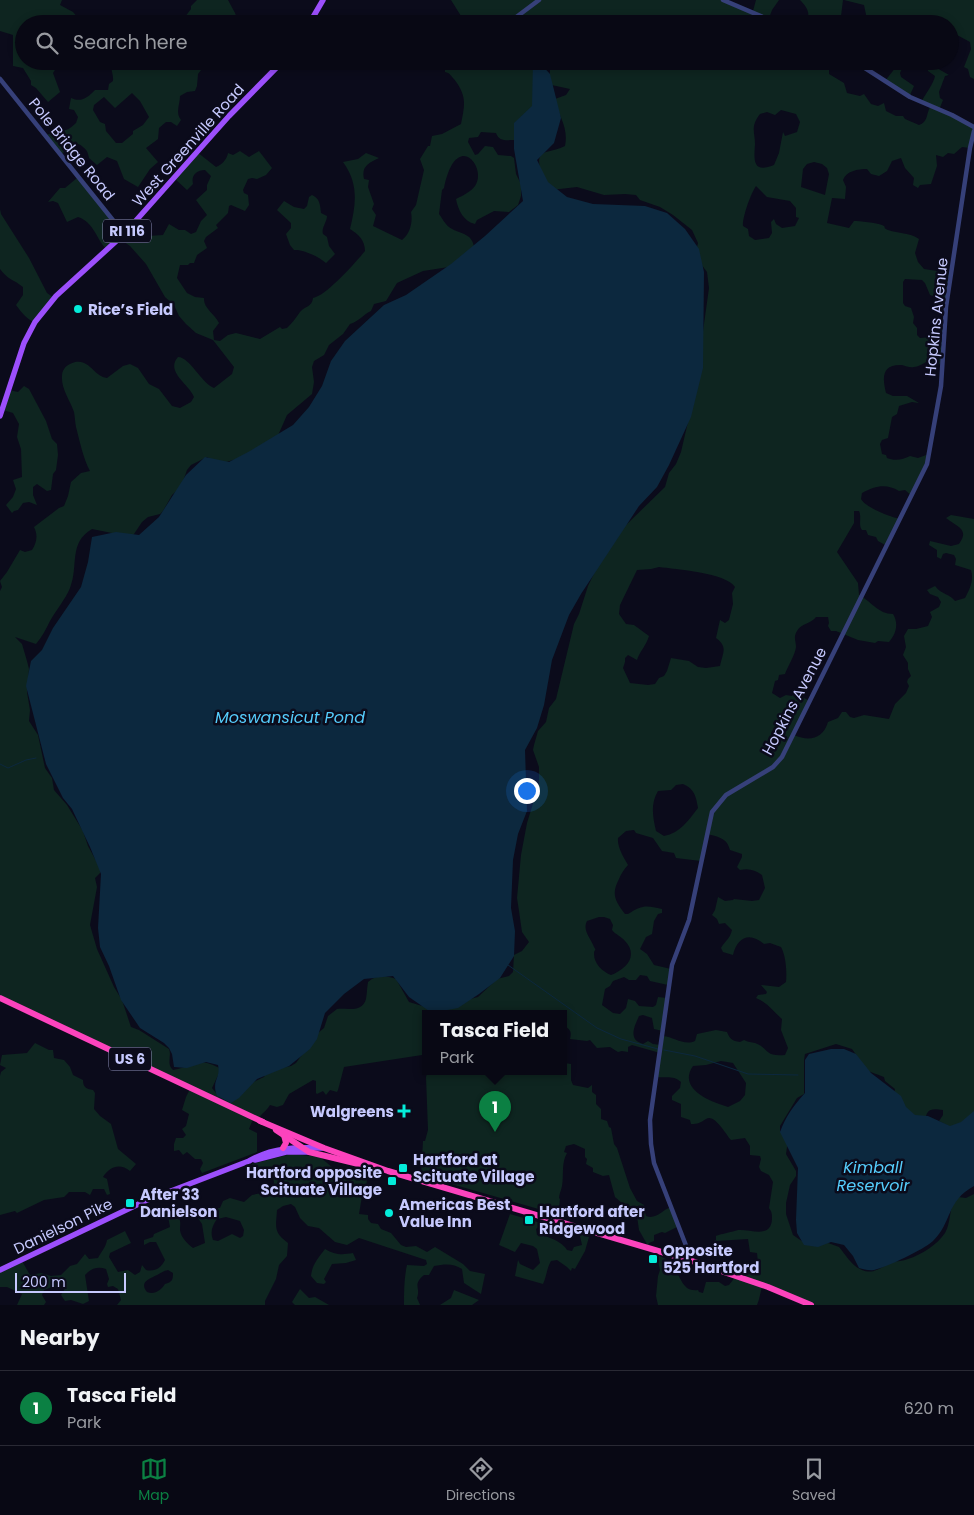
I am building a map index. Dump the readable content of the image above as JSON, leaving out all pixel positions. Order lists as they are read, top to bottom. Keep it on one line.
{"streets":{"highway":["US 6"],"main road":["West Greenville Road","RI 116","Danielson Pike"],"street":["Pole Bridge Road","Hopkins Avenue"]},"crossings":[["West Greenville Road","Pole Bridge Road"],["Hopkins Avenue","US 6"],["US 6","Danielson Pike"]],"water":["Moswansicut Pond","Kimball Reservoir"],"places":{"other":["Rice’s Field","Americas Best Value Inn"],"health":["Walgreens"],"transit":["Hartford at Scituate Village","Hartford opposite Scituate Village","After 33 Danielson","Hartford after Ridgewood","Opposite 525 Hartford"]},"scale_bar":"200 m","page":{"search":"Search here","popup":["Tasca Field","Park"],"pins":"1","scale":"200 m","heading":"Nearby","list":[{"mark":"1","name":"Tasca Field","note":"Park","value":"620 m"}],"nav":["Map","Directions","Saved"]}}
